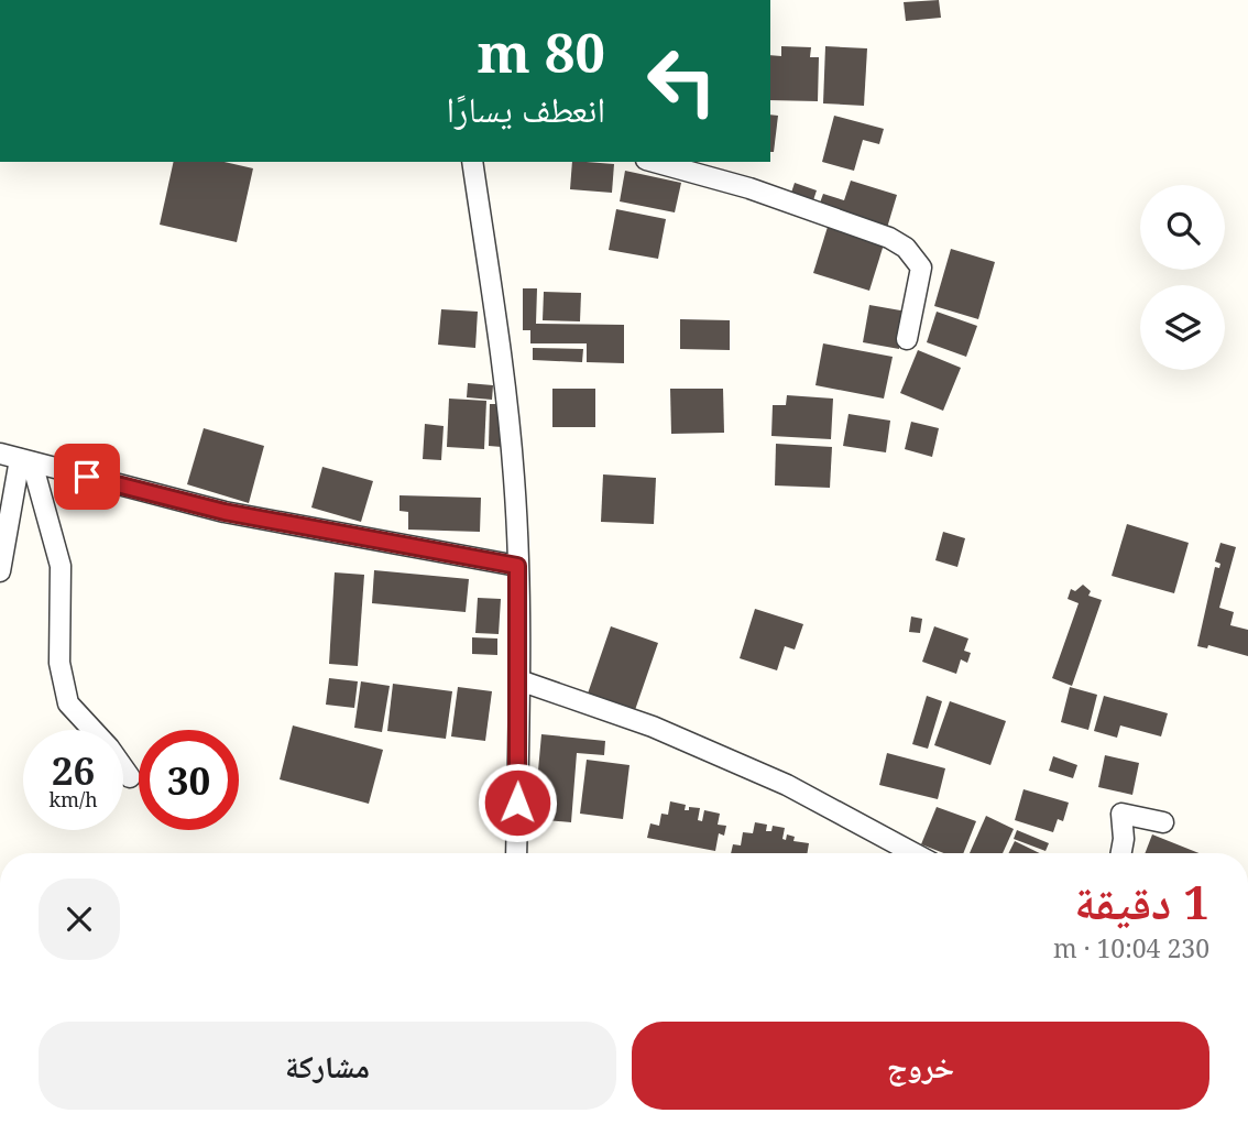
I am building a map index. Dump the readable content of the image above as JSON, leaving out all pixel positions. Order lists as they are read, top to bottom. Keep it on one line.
{"page":{"turn":["80 m","انعطف يسارًا"],"speed":"26 km/h","limit":"30","heading":["1 دقيقة","230 m · 10:04"],"buttons":["خروج","مشاركة"]}}
